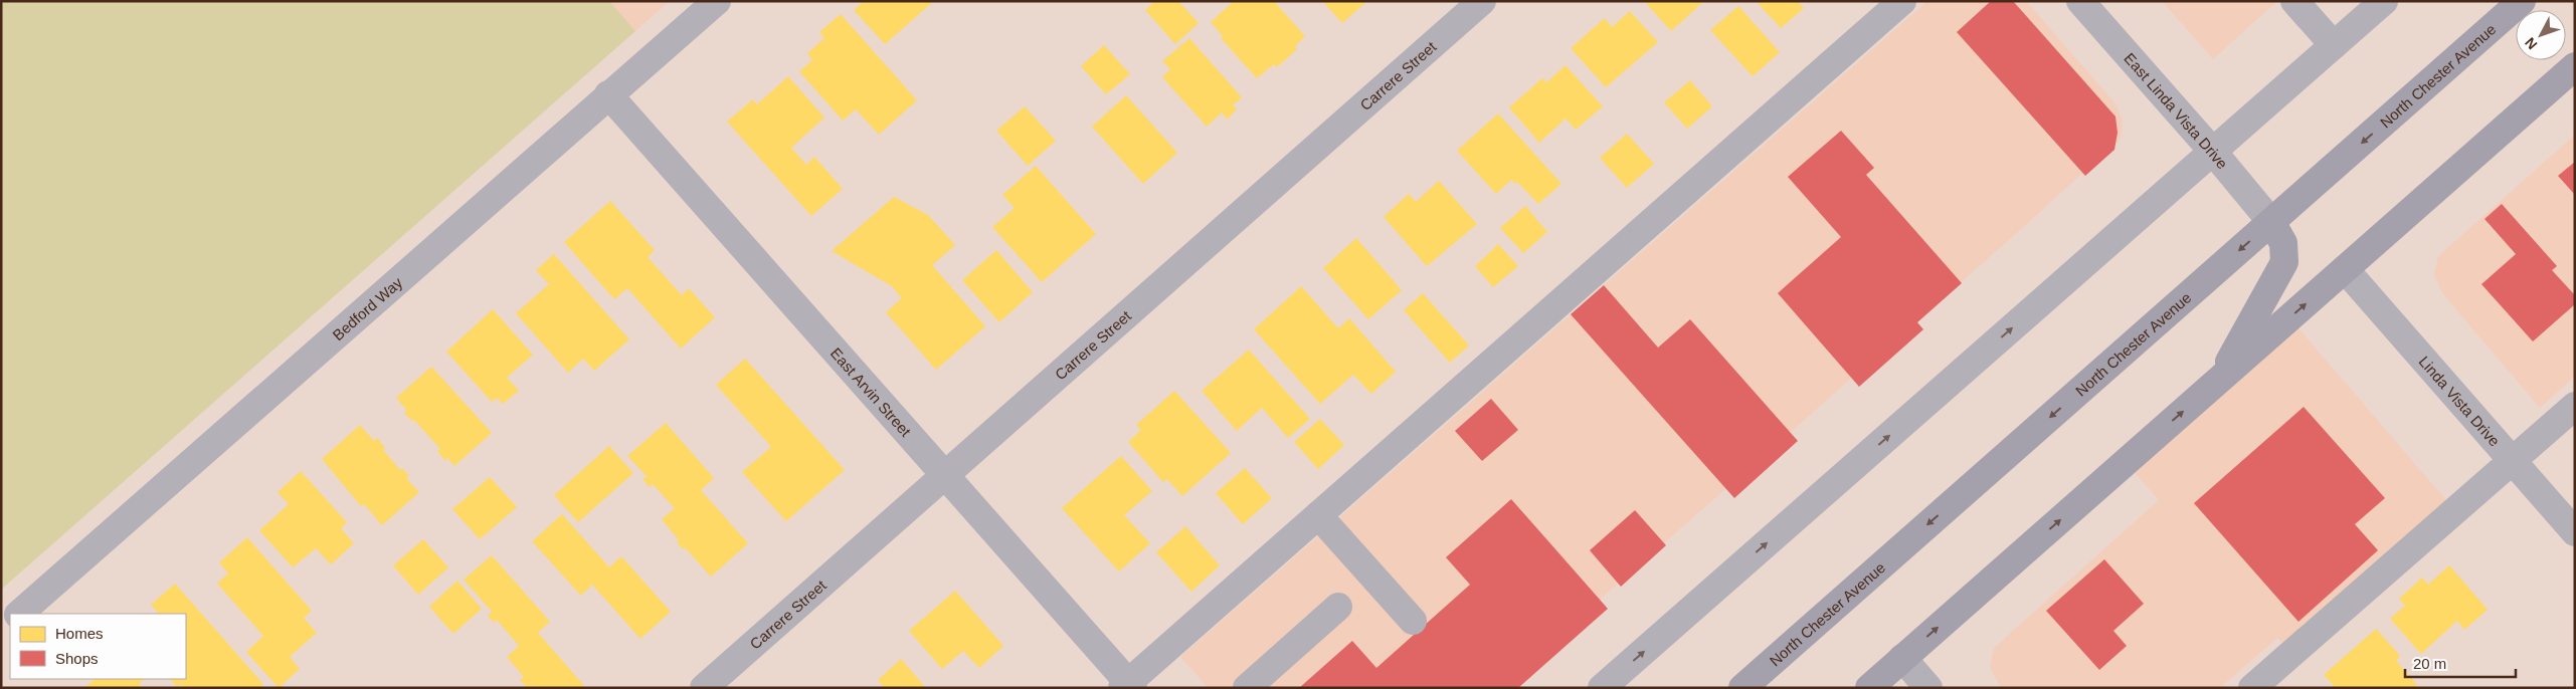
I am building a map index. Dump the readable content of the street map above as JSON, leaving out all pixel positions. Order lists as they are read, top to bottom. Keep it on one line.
{"streets":{"main road":["North Chester Avenue"],"street":["Carrere Street","East Linda Vista Drive","Bedford Way","East Arvin Street","Linda Vista Drive"]},"crossings":[["Carrere Street","East Arvin Street"],["North Chester Avenue","East Linda Vista Drive"],["Bedford Way","East Arvin Street"]],"legend":["Homes","Shops"],"scale_bar":"20 m","north":"bottom left"}
